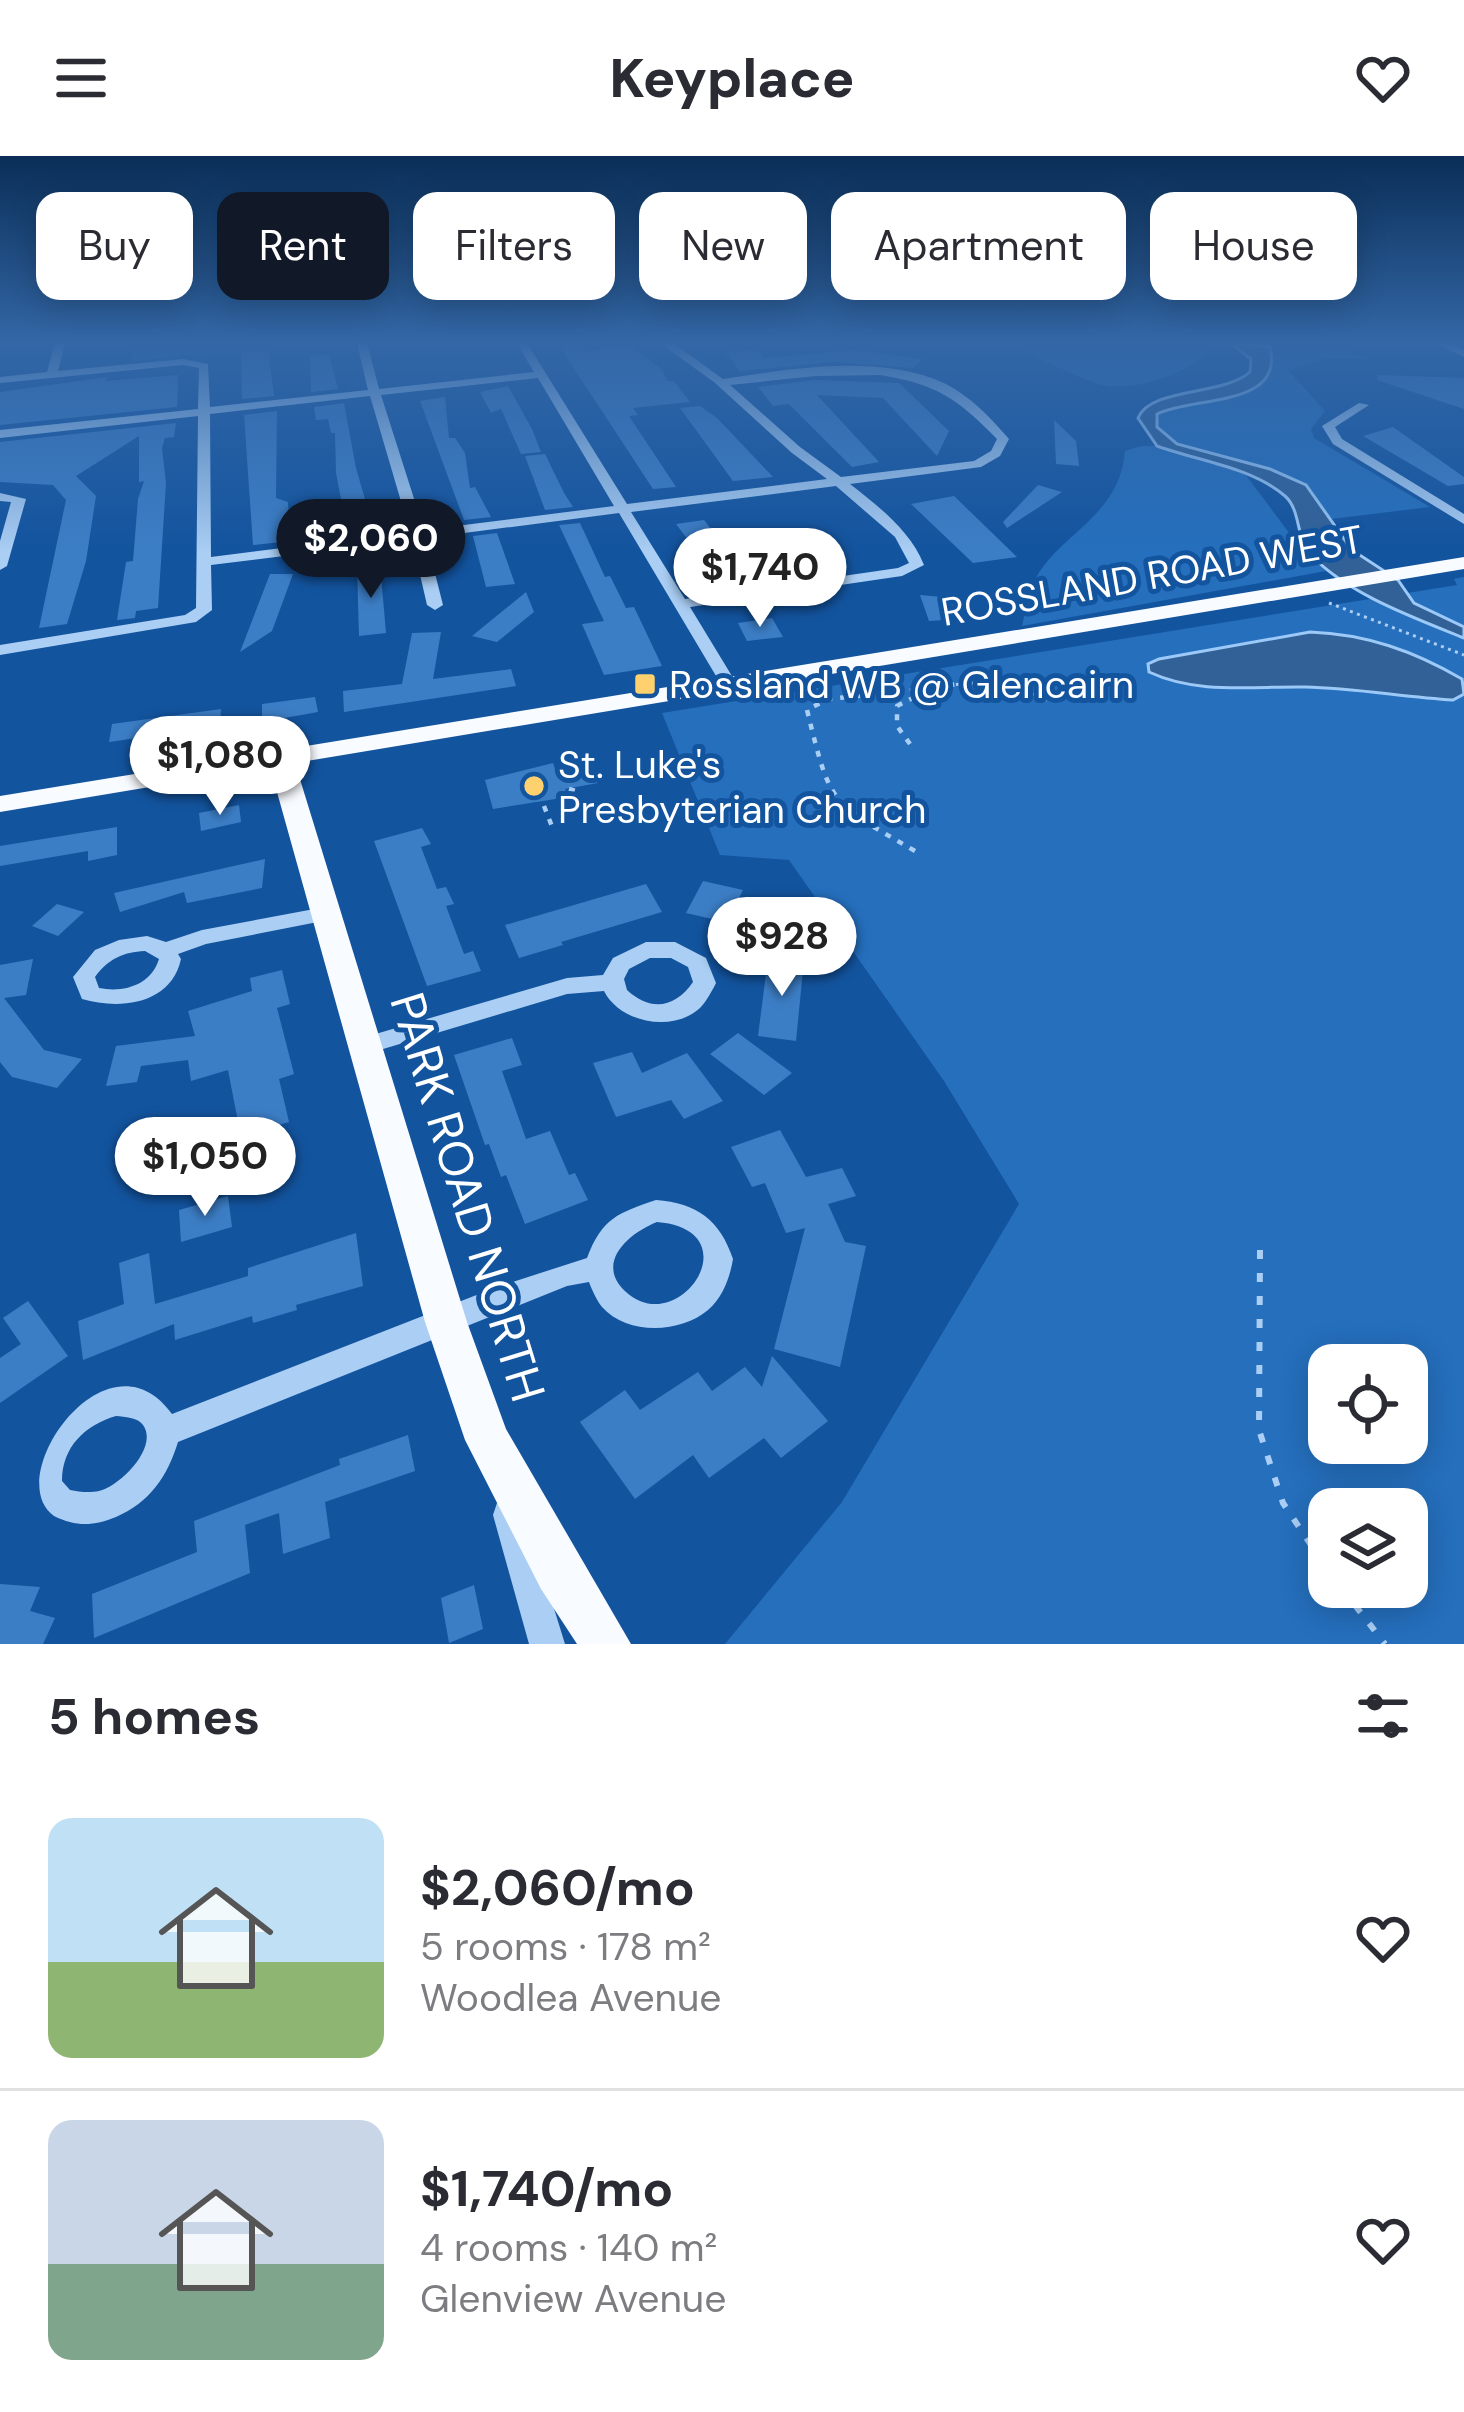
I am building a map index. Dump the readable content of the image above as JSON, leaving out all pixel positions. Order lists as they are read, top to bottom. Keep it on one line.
{"streets":{"main road":["ROSSLAND ROAD WEST","PARK ROAD NORTH"]},"crossings":[["ROSSLAND ROAD WEST","PARK ROAD NORTH"]],"places":{"transit":["Rossland WB @ Glencairn"],"other":["St. Luke's Presbyterian Church"]},"page":{"header":"Keyplace","chip":["Buy","Rent","Filters","New","Apartment","House"],"price":["$2,060","$1,740","$1,080","$928","$1,050"],"heading":"5 homes","list":[{"name":"$2,060/mo","note":"5 rooms · 178 m² · Woodlea Avenue"},{"name":"$1,740/mo","note":"4 rooms · 140 m² · Glenview Avenue"}]}}
